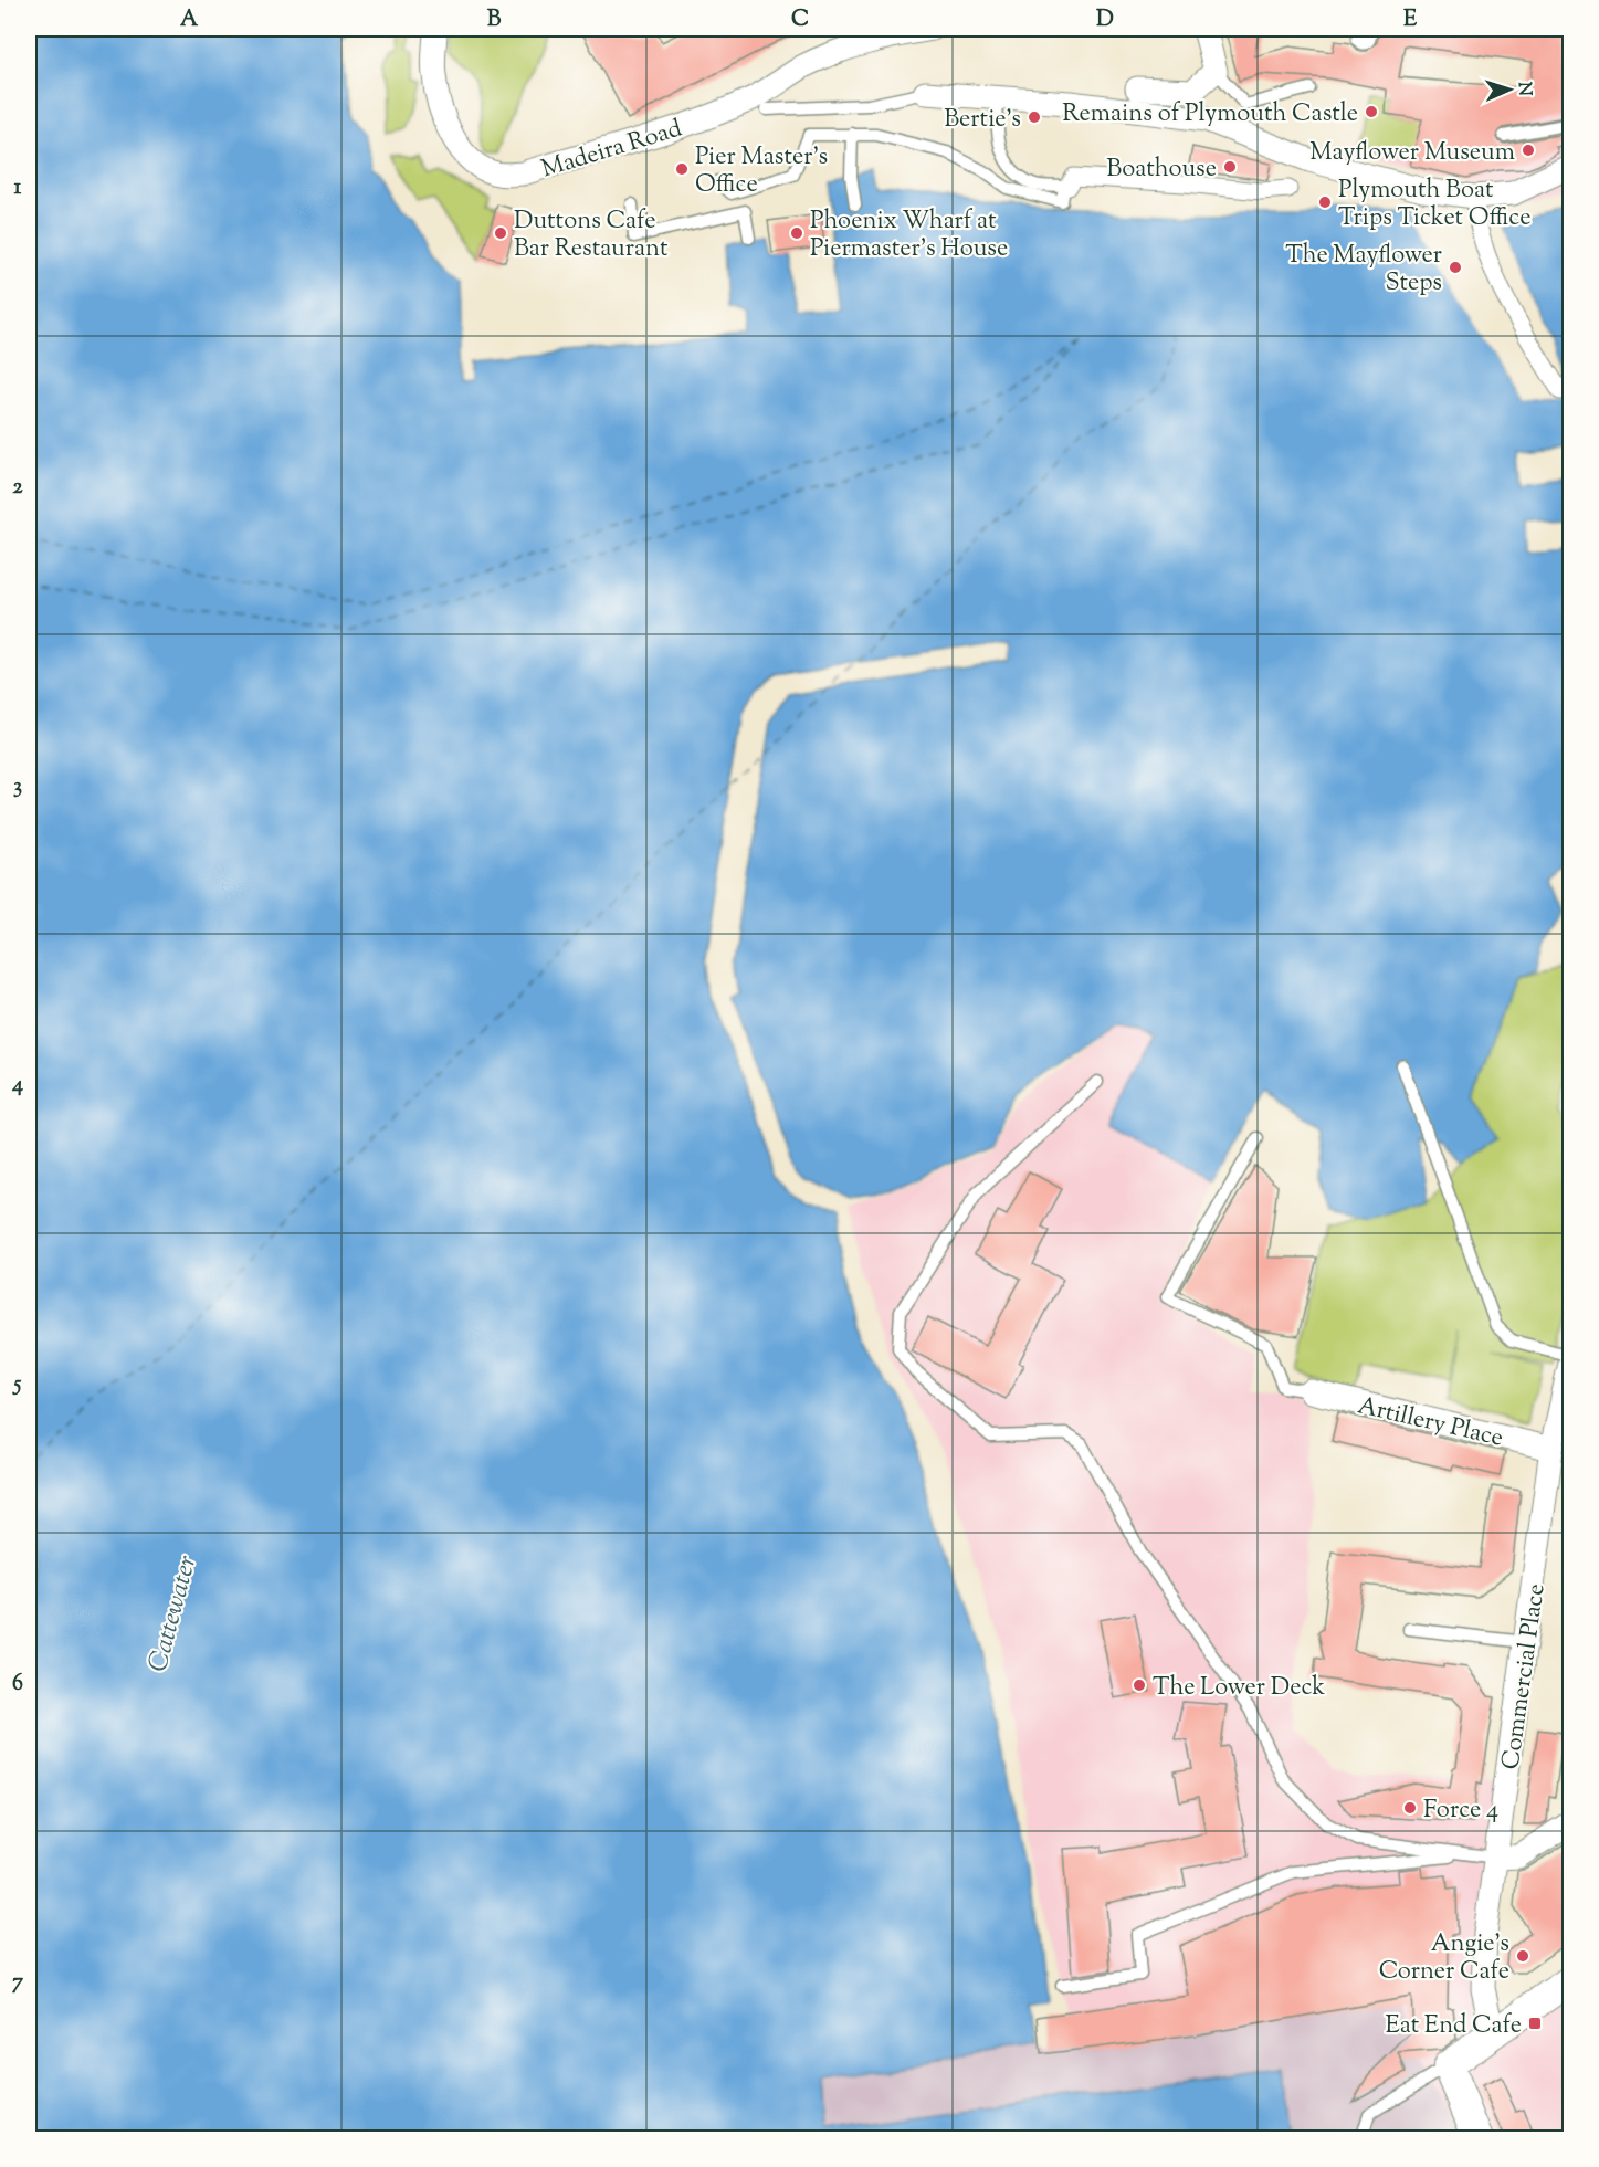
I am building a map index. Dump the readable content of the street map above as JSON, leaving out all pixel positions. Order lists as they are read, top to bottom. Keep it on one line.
{"streets":{"street":["Madeira Road","Artillery Place","Commercial Place"]},"crossings":[["Artillery Place","Commercial Place"]],"water":["Cattewater"],"places":{"other":["Remains of Plymouth Castle","Bertie's","Mayflower Museum","Boathouse","Pier Master's Office","Plymouth Boat Trips Ticket Office","Duttons Cafe Bar Restaurant","Phoenix Wharf at Piermaster's House","The Mayflower Steps","The Lower Deck","Force 4","Angie's Corner Cafe"],"transit":["Eat End Cafe"]},"north":"right","grid":{"columns":["A","B","C","D","E"],"rows":["1","2","3","4","5","6","7"]}}
